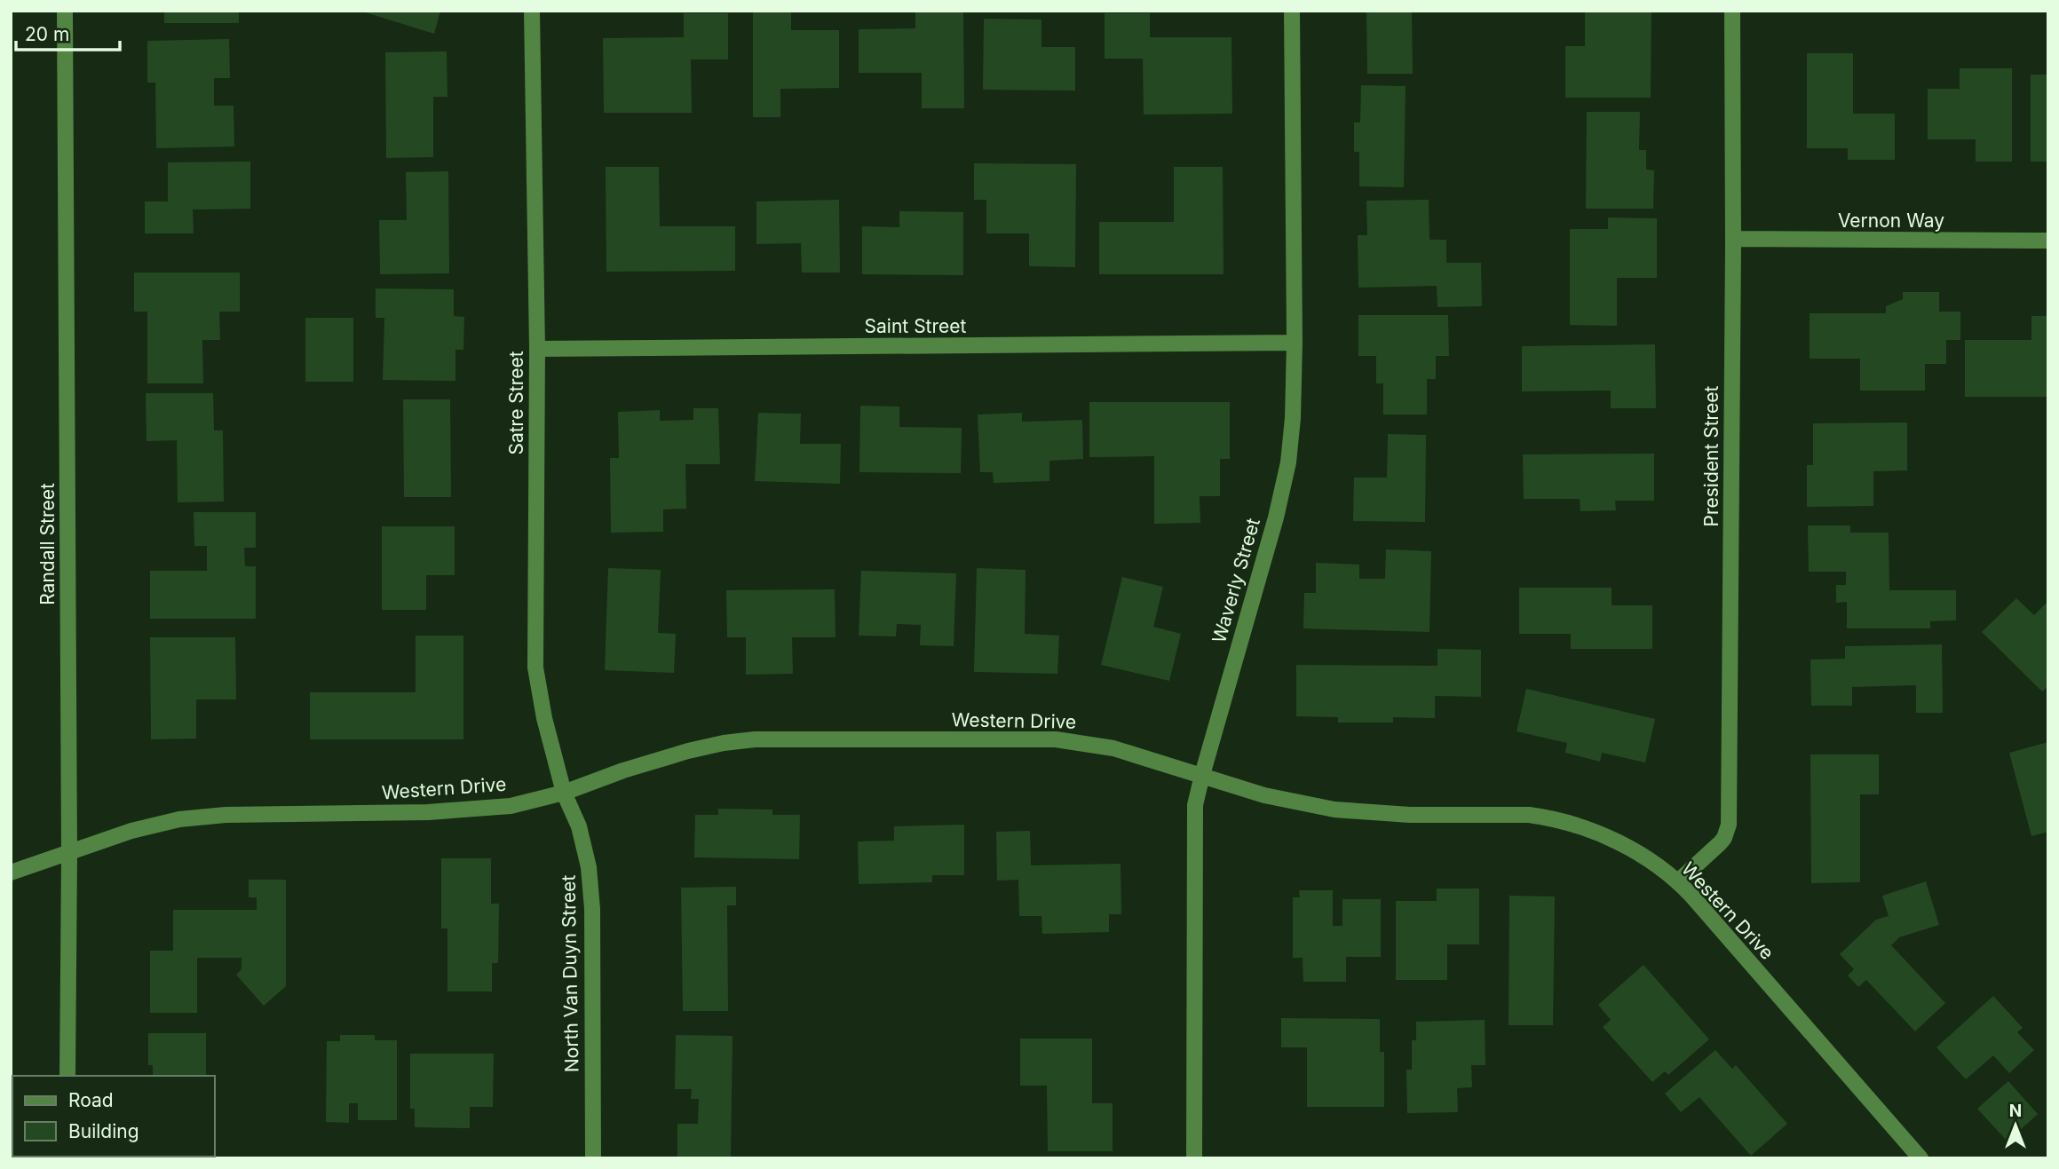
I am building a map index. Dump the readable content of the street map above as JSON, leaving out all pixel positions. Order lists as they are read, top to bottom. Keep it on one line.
{"streets":{"street":["Vernon Way","Saint Street","Satre Street","President Street","Randall Street","Waverly Street","Western Drive","North Van Duyn Street"]},"crossings":[["Vernon Way","President Street"],["Saint Street","Satre Street"],["Saint Street","Waverly Street"],["Satre Street","Western Drive"],["Satre Street","North Van Duyn Street"],["President Street","Western Drive"],["Randall Street","Western Drive"],["Waverly Street","Western Drive"],["Western Drive","North Van Duyn Street"]],"legend":["Road","Building"],"scale_bar":"20 m","north":"top"}
